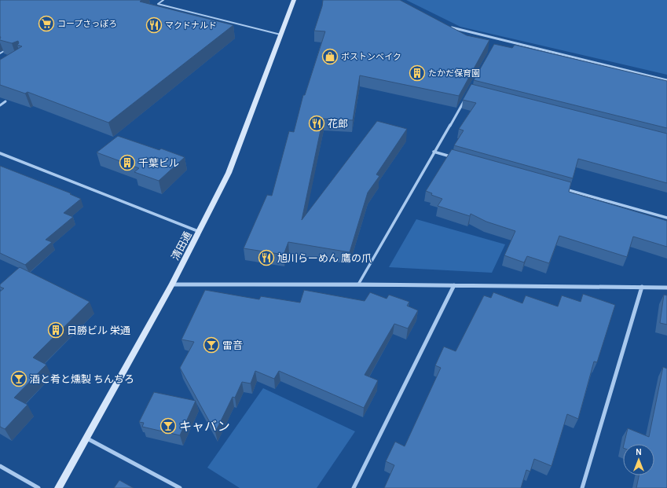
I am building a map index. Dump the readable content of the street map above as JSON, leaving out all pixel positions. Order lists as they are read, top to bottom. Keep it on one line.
{"streets":{"street":["清田通"]},"places":{"supermarket":["コープさっぽろ"],"restaurant":["マクドナルド","花郎","旭川らーめん 鷹の爪"],"shop":["ボストンベイク"],"building":["たかだ保育園","千葉ビル","日勝ビル 栄通"],"bar":["雷音","酒と肴と燻製 ちんちろ","キャバン"]},"north":"top"}
